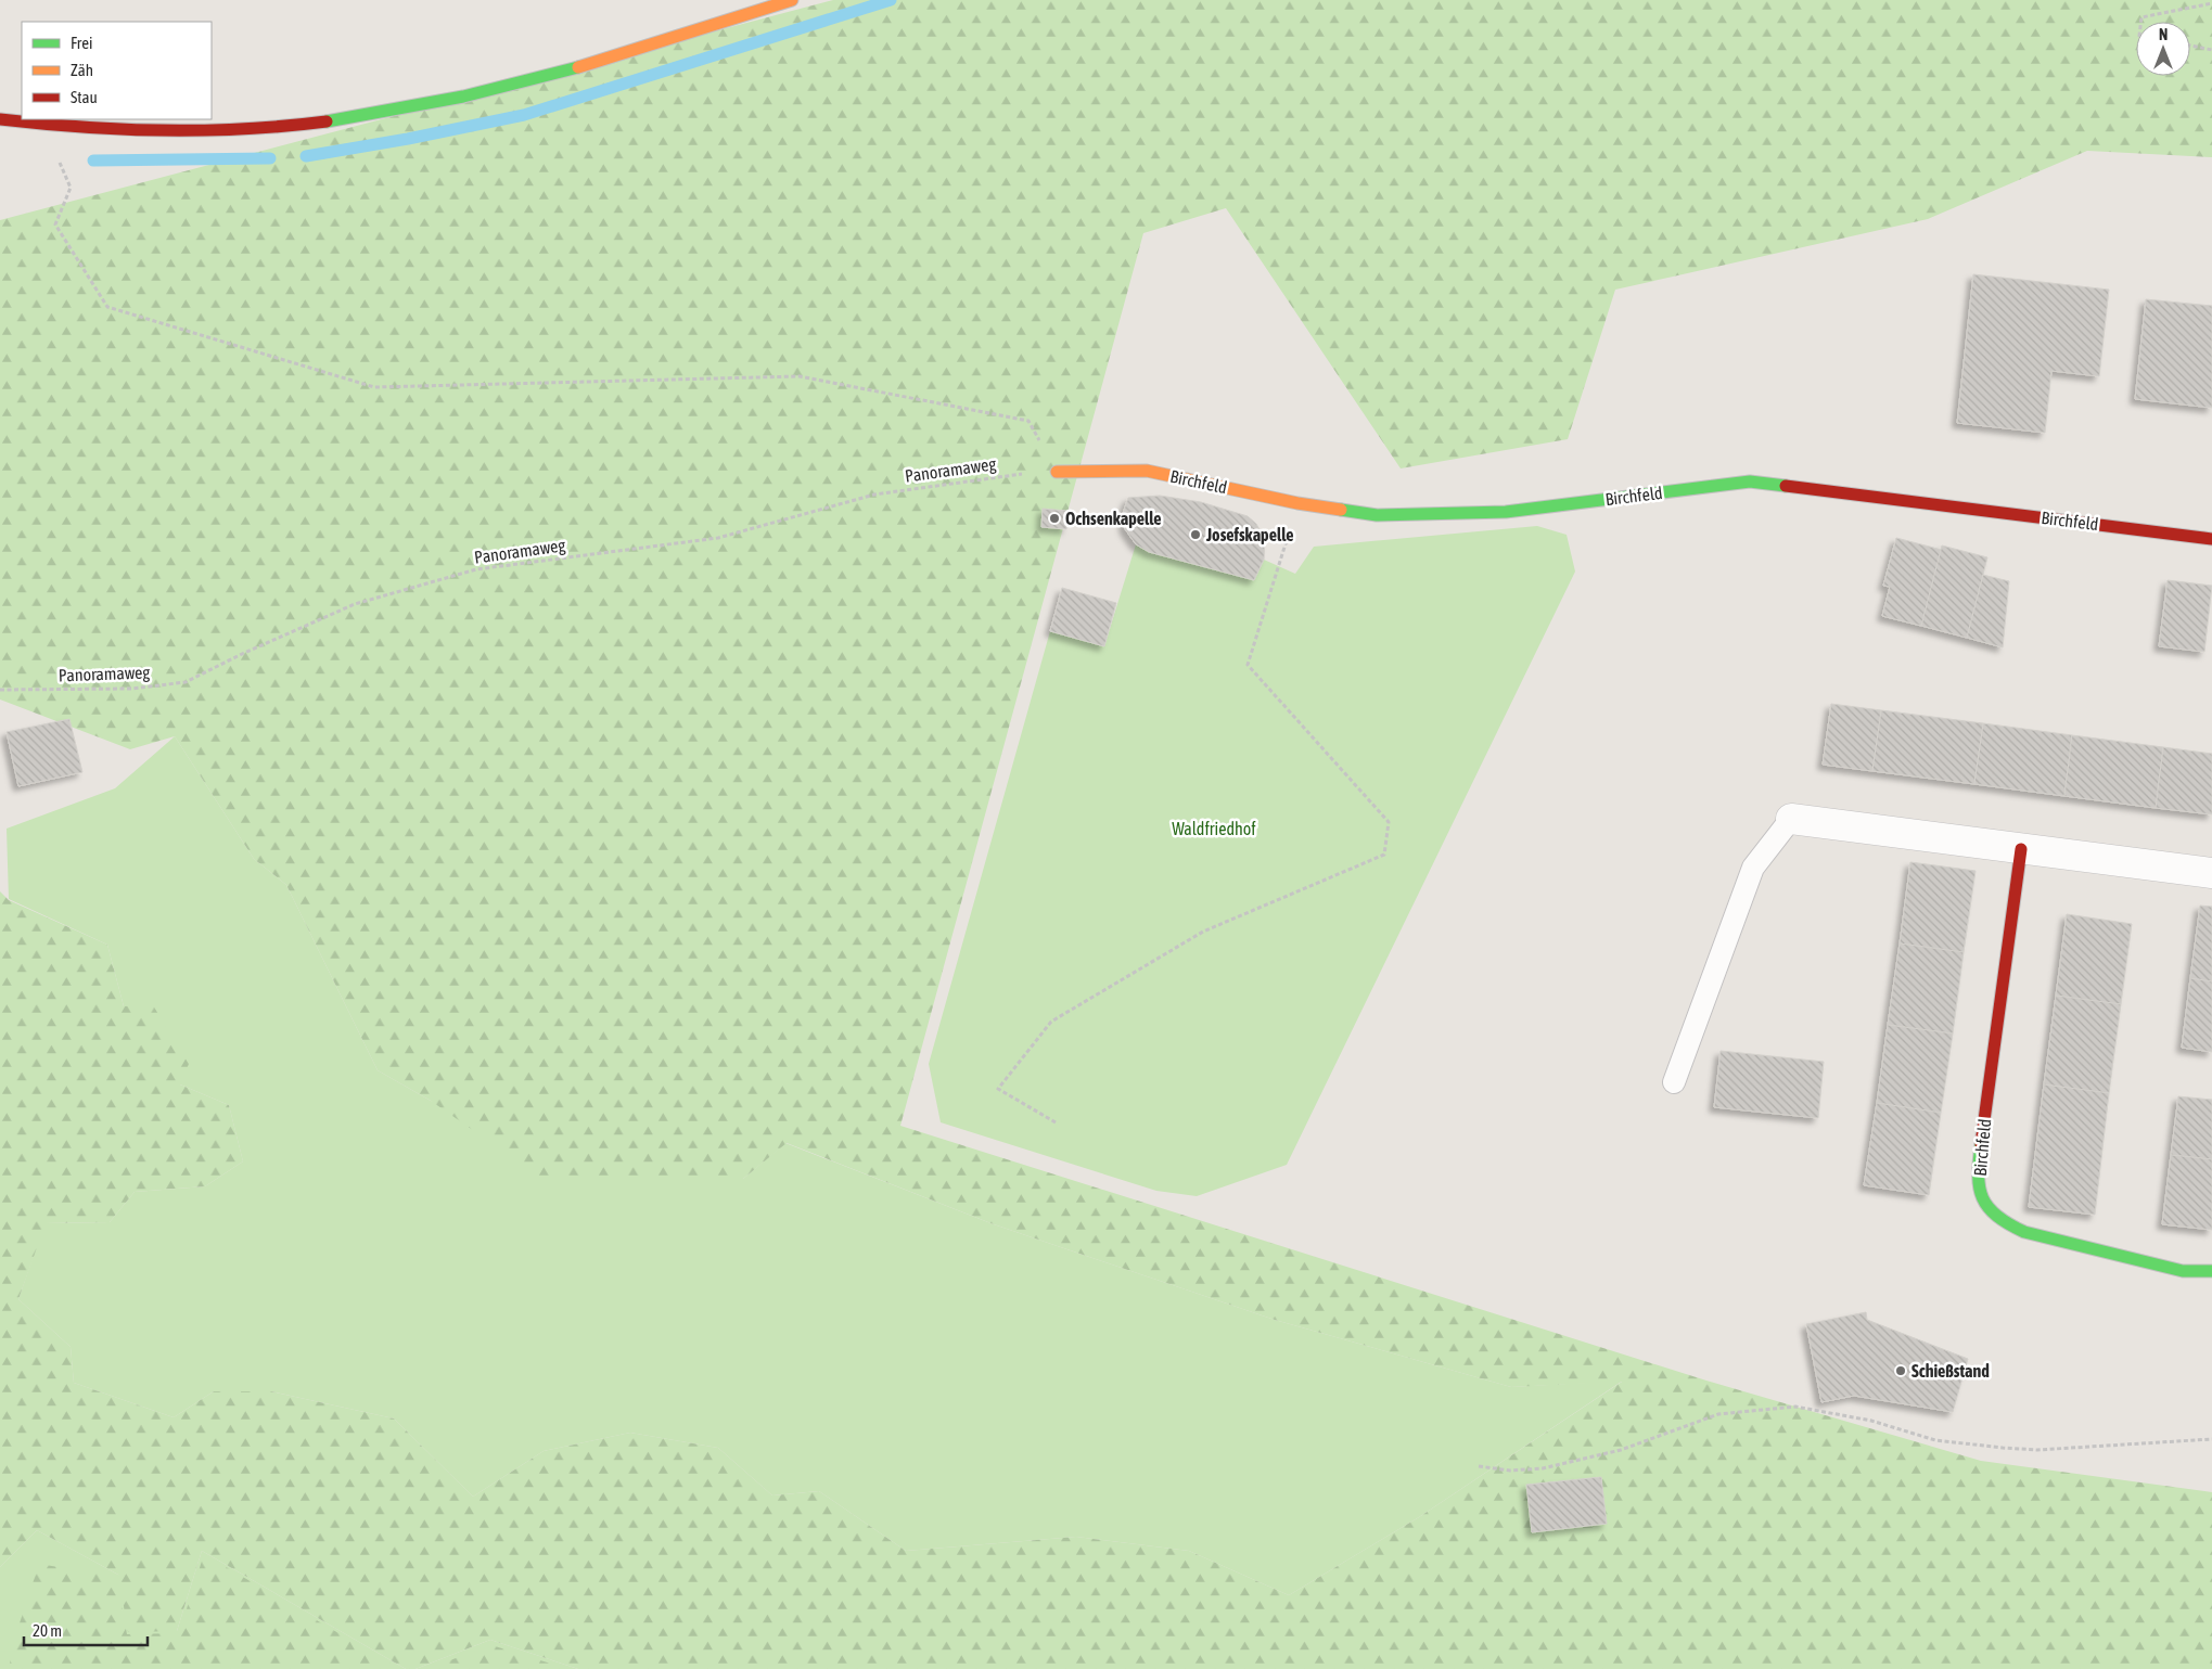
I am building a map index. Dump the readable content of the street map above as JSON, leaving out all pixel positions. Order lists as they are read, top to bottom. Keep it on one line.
{"streets":{"street":["Birchfeld"],"path":["Panoramaweg"]},"crossings":[["Panoramaweg","Birchfeld"]],"parks":["Waldfriedhof"],"places":["Ochsenkapelle","Josefskapelle","Schießstand"],"legend":["Frei","Zäh","Stau"],"scale_bar":"20 m","north":"top"}
